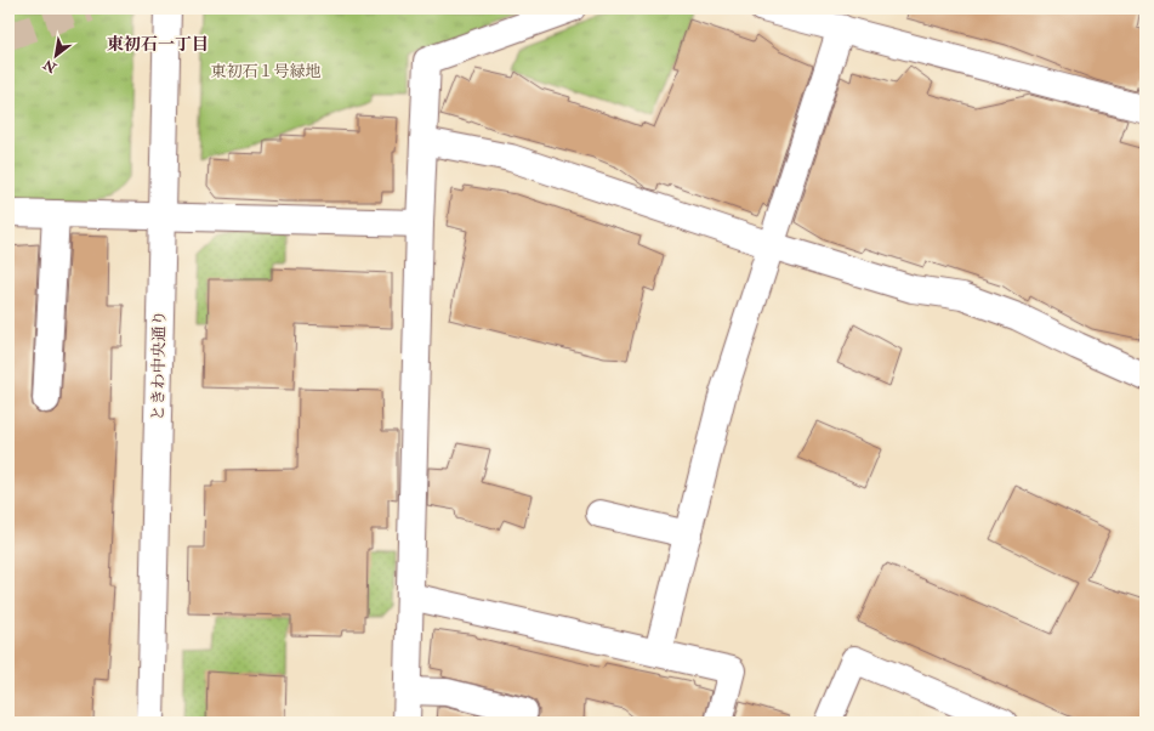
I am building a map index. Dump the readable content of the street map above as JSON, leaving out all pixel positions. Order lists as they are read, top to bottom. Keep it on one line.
{"streets":{"street":["ときわ中央通り"]},"districts":["東初石一丁目"],"parks":["東初石１号緑地"],"north":"bottom left"}
